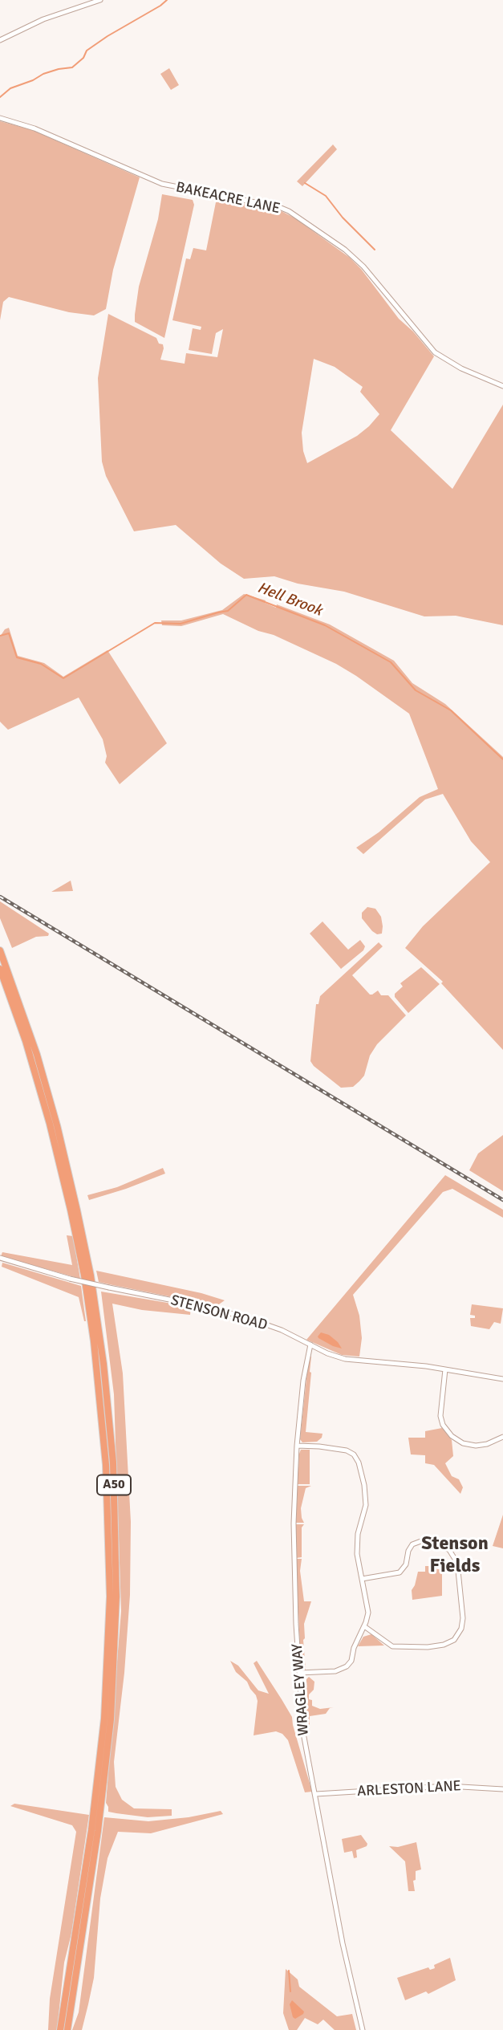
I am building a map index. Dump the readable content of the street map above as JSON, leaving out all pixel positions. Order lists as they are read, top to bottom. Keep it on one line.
{"streets":{"highway":["A50"],"street":["BAKEACRE LANE","STENSON ROAD","WRAGLEY WAY","ARLESTON LANE"]},"crossings":[["STENSON ROAD","WRAGLEY WAY"],["WRAGLEY WAY","ARLESTON LANE"]],"districts":["Stenson Fields"],"water":["Hell Brook"]}
